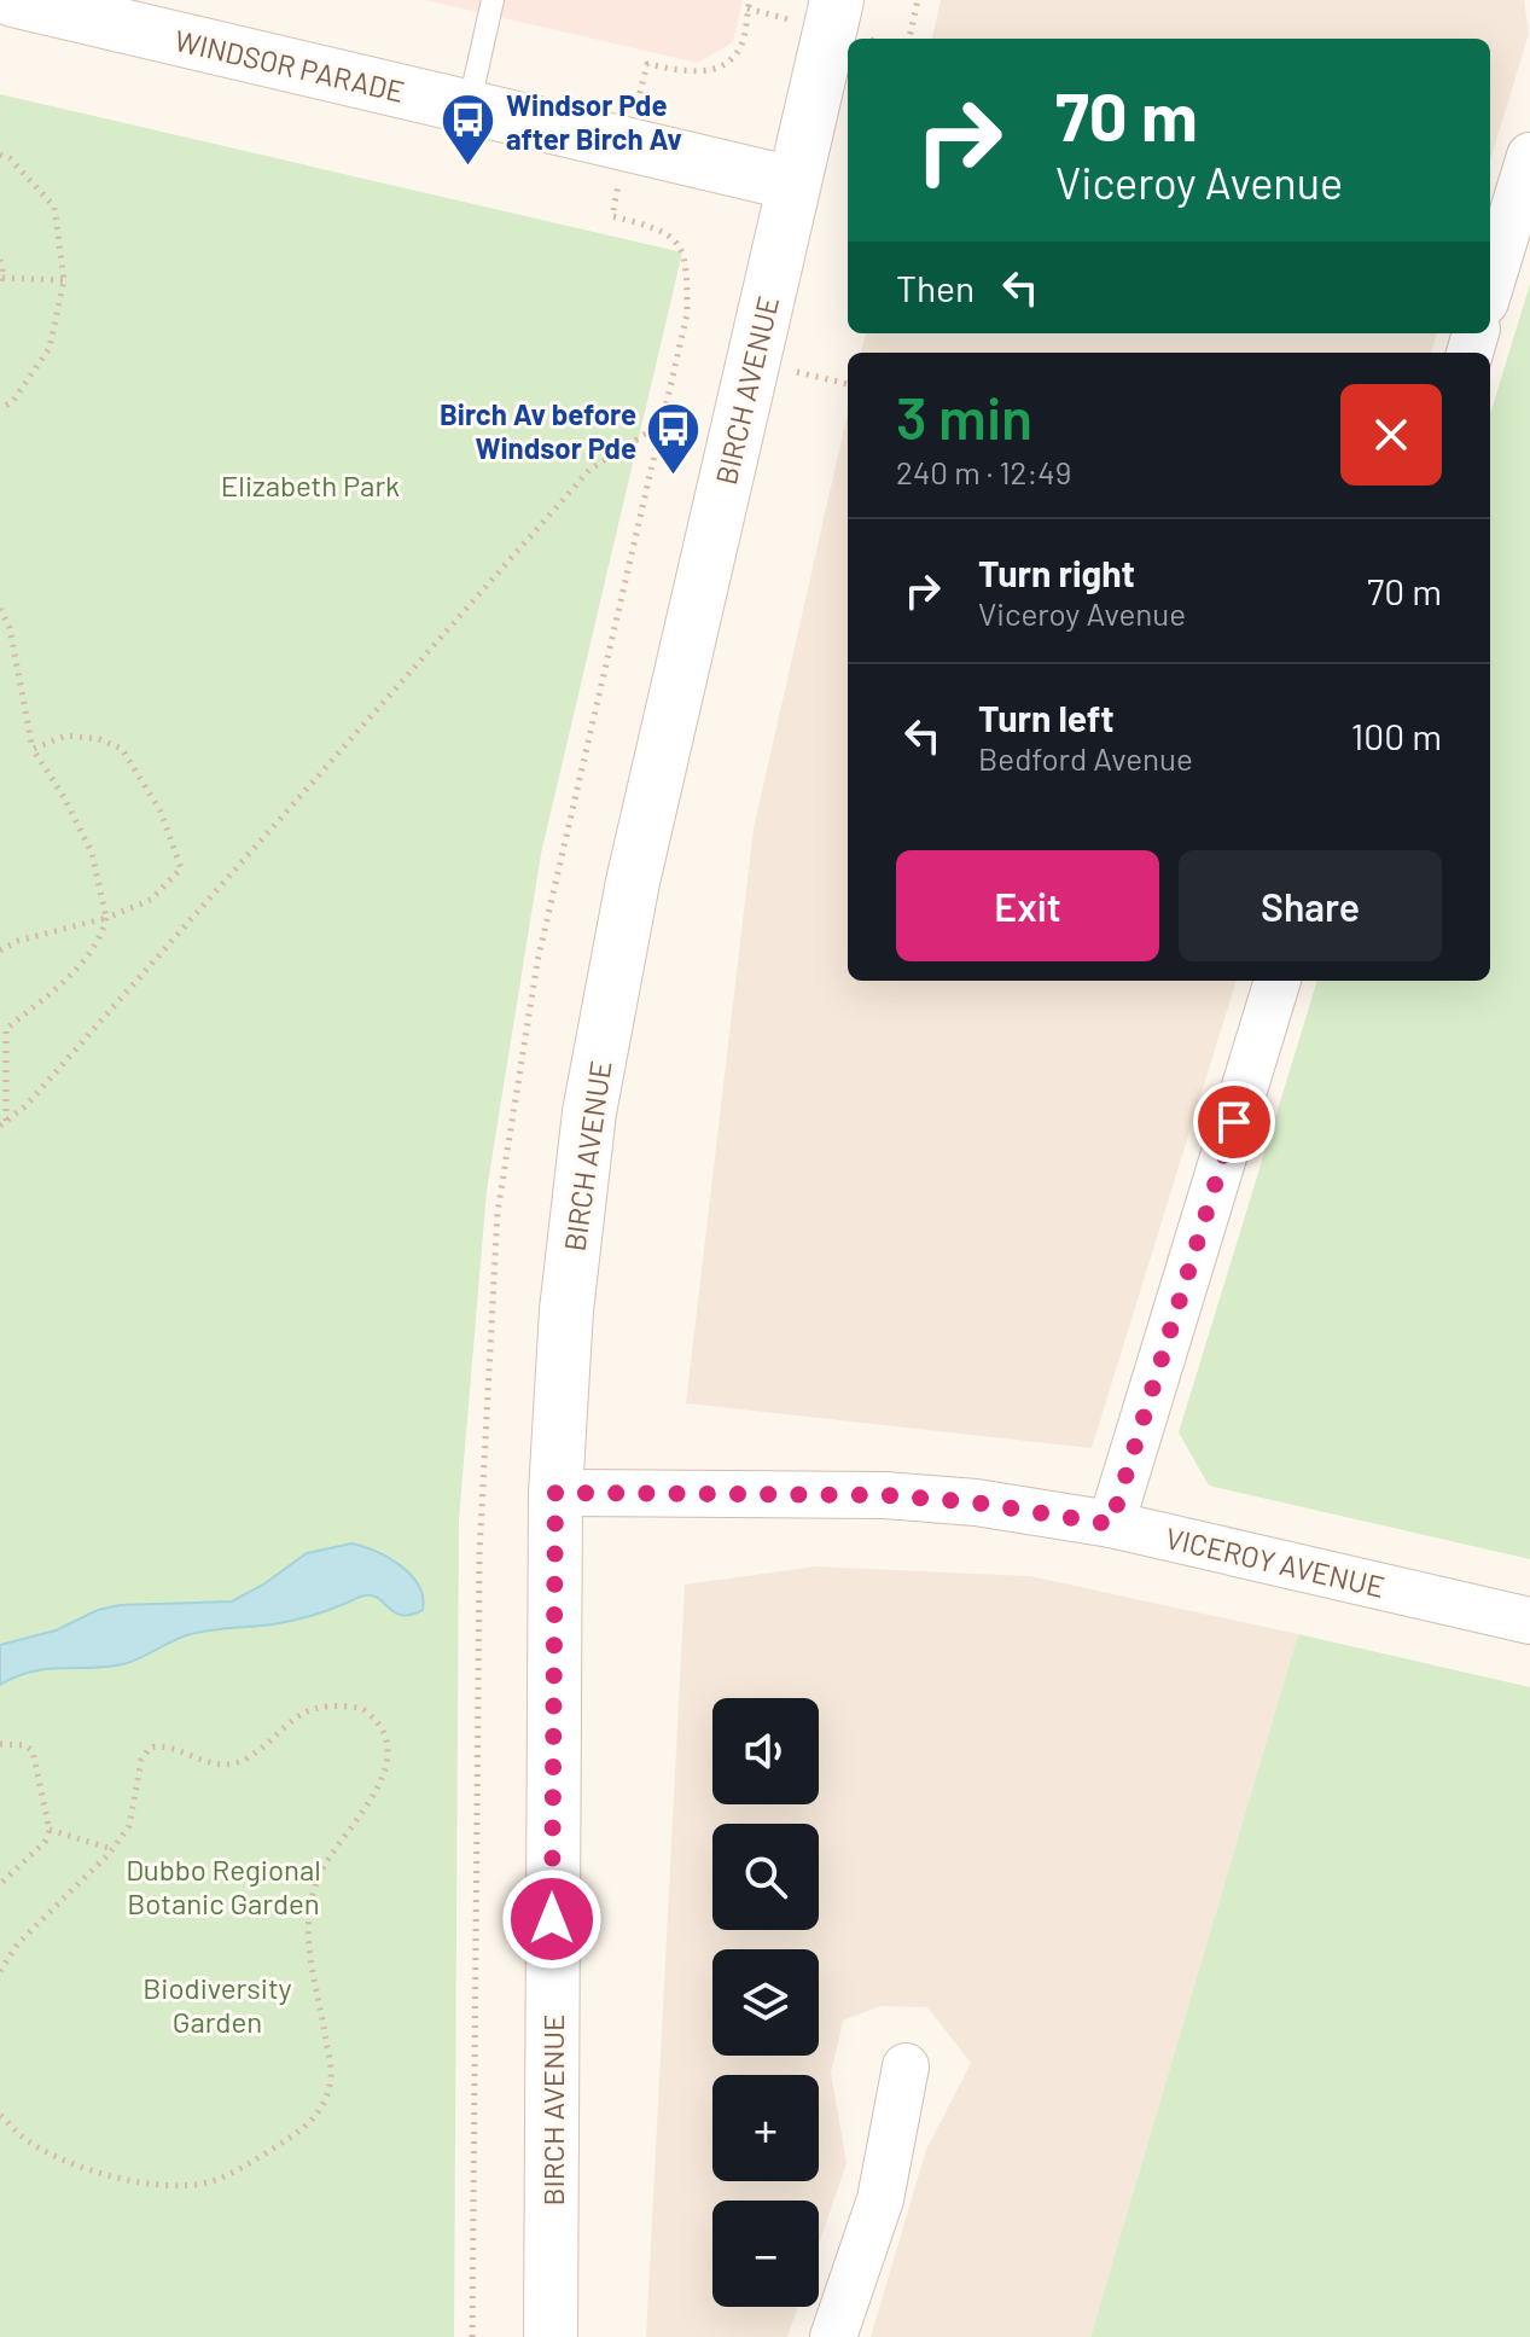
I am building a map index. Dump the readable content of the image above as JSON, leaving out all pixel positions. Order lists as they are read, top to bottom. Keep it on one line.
{"streets":{"street":["WINDSOR PARADE","BIRCH AVENUE","VICEROY AVENUE"]},"crossings":[["WINDSOR PARADE","BIRCH AVENUE"],["BIRCH AVENUE","VICEROY AVENUE"]],"parks":["Elizabeth Park","Dubbo Regional Botanic Garden","Biodiversity Garden"],"places":{"bus stop":["Windsor Pde after Birch Av","Birch Av before Windsor Pde"]},"page":{"turn":["70 m","Viceroy Avenue"],"then":"Then","heading":["3 min","240 m · 12:49"],"list":[{"name":"Turn right","note":"Viceroy Avenue","value":"70 m"},{"name":"Turn left","note":"Bedford Avenue","value":"100 m"}],"buttons":["Exit","Share"],"map_buttons":["+","−"]}}
